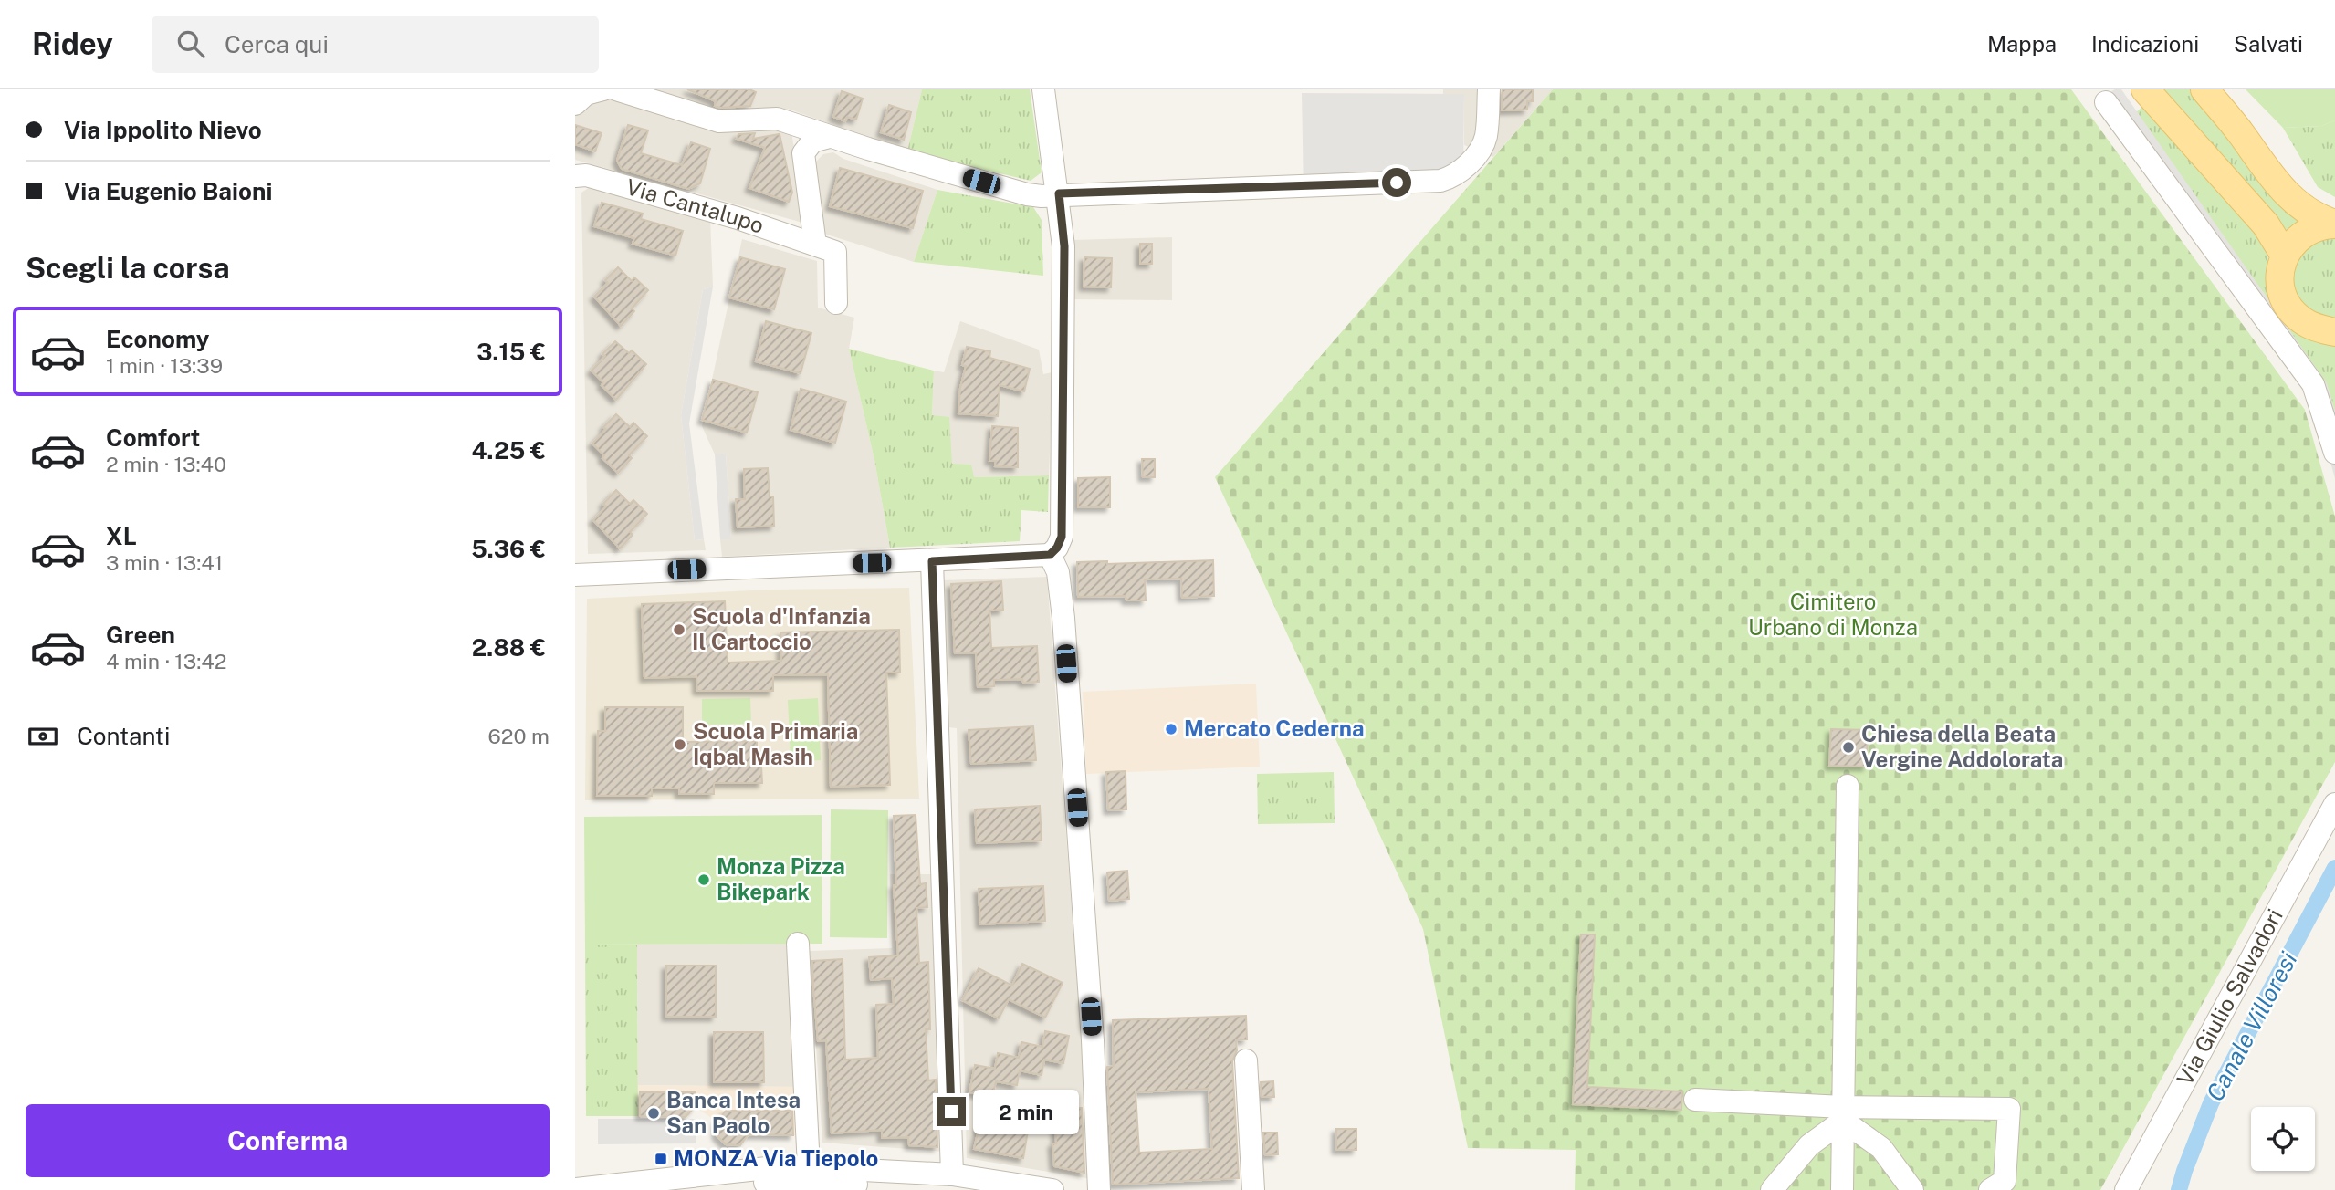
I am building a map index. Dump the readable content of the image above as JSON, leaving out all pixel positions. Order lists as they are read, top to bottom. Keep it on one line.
{"streets":{"street":["Via Cantalupo","Via Giulio Salvadori"]},"water":["Canale Villoresi"],"parks":["Cimitero Urbano di Monza"],"places":{"other":["Scuola d'Infanzia Il Cartoccio","Mercato Cederna","Scuola Primaria Iqbal Masih","Chiesa della Beata Vergine Addolorata","Monza Pizza Bikepark","Banca Intesa San Paolo"],"transit":["MONZA Via Tiepolo"]},"page":{"header":"Ridey","search":"Cerca qui","nav":["Mappa","Indicazioni","Salvati"],"banner":["Via Ippolito Nievo","Via Eugenio Baioni"],"heading":"Scegli la corsa","list":[{"name":"Economy","note":"1 min · 13:39","value":"3.15 €"},{"name":"Comfort","note":"2 min · 13:40","value":"4.25 €"},{"name":"XL","note":"3 min · 13:41","value":"5.36 €"},{"name":"Green","note":"4 min · 13:42","value":"2.88 €"}],"pay":["Contanti","620 m"],"bubble":"2 min","buttons":"Conferma"}}
